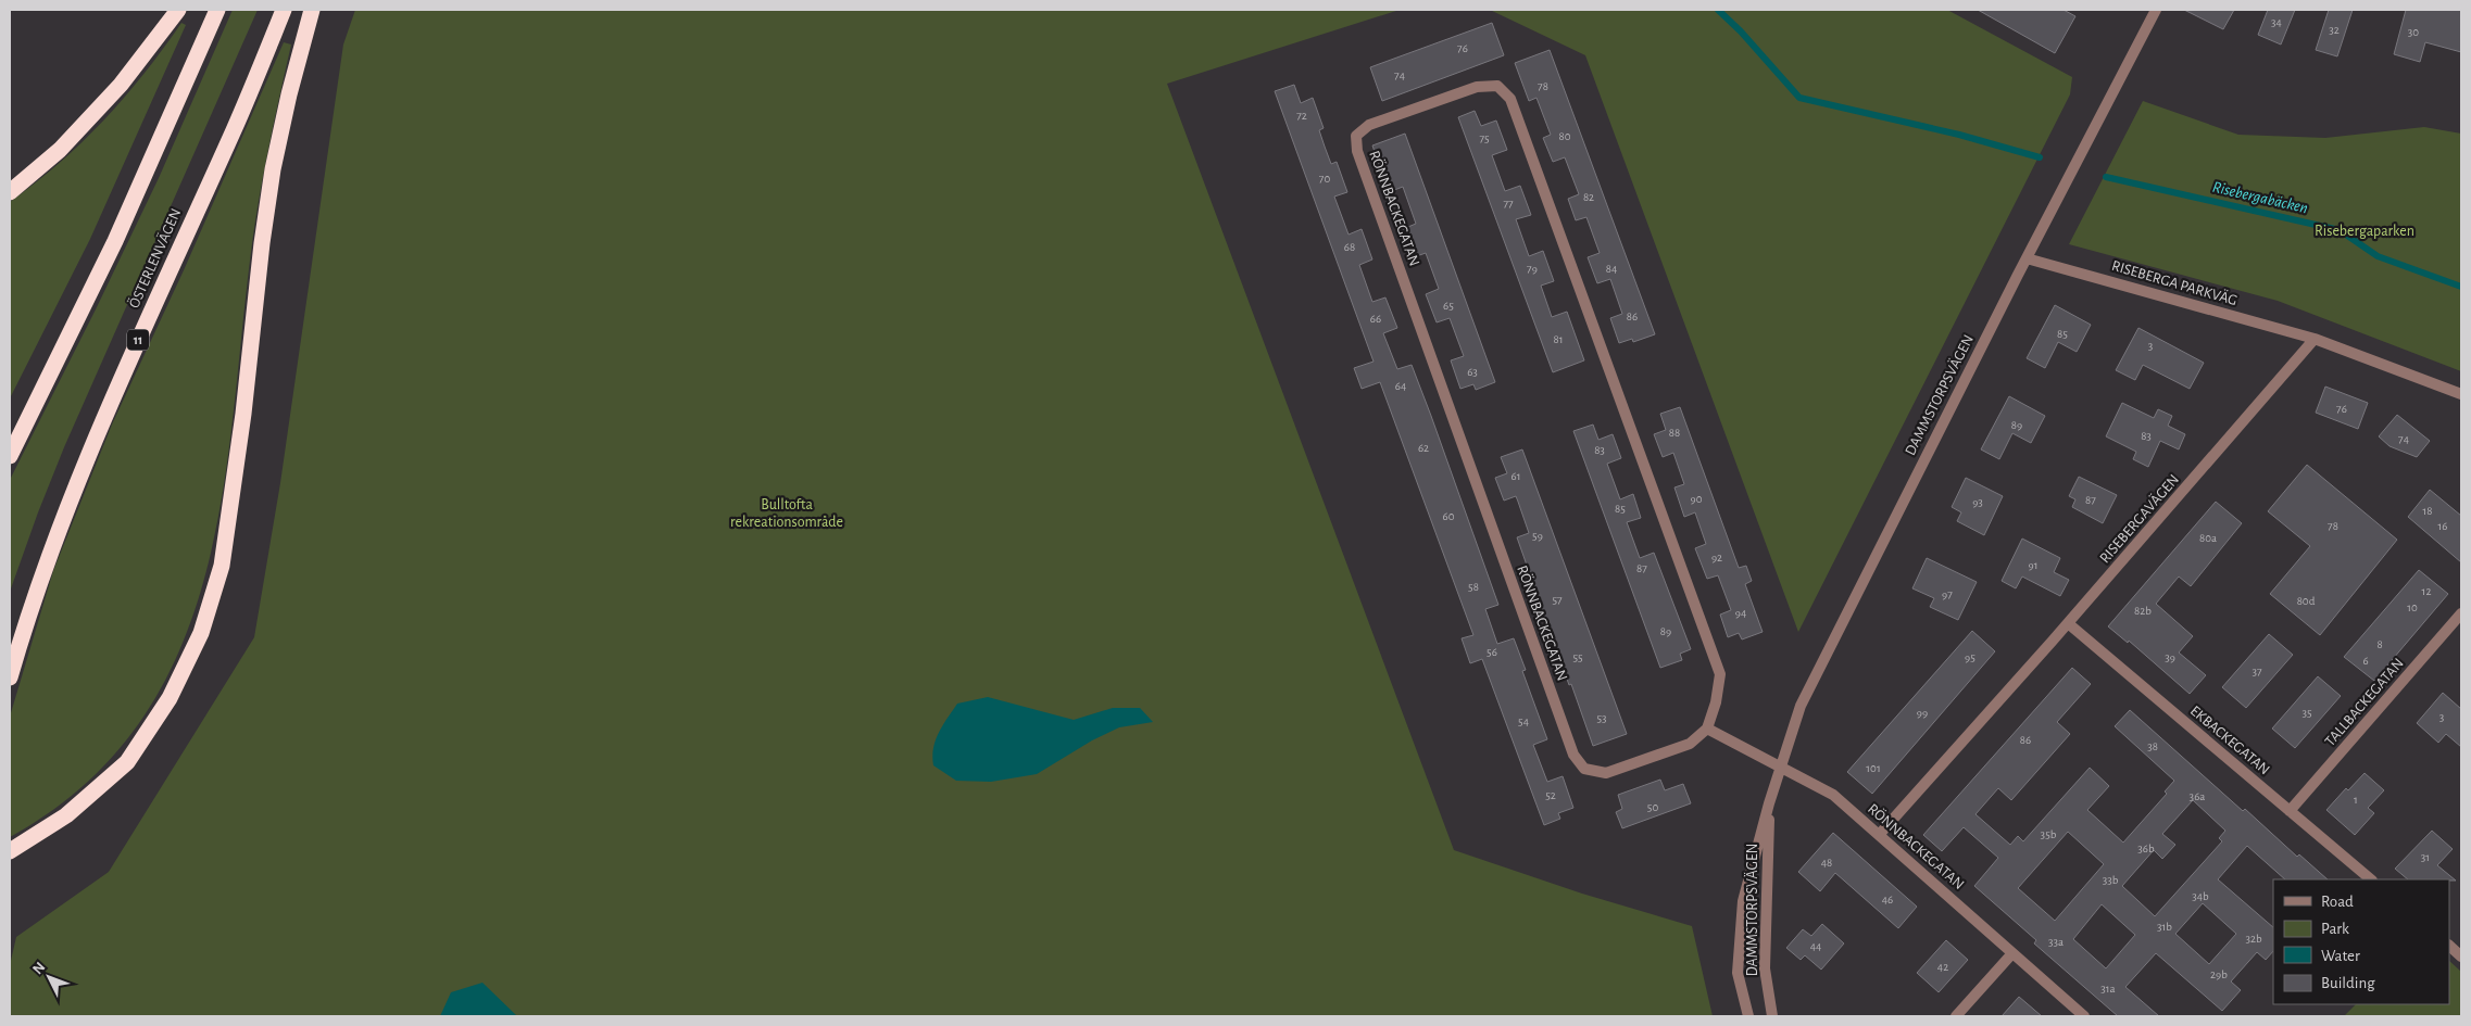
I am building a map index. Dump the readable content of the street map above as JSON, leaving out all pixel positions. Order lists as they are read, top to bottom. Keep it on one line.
{"streets":{"highway":["ÖSTERLENVÄGEN","11"],"street":["RÖNNBACKEGATAN","RISEBERGA PARKVÄG","DAMMSTORPSVÄGEN","RISEBERGAVÄGEN","TALLBACKEGATAN","EKBACKEGATAN"]},"crossings":[["RÖNNBACKEGATAN","DAMMSTORPSVÄGEN"],["RÖNNBACKEGATAN","RISEBERGAVÄGEN"],["RISEBERGA PARKVÄG","DAMMSTORPSVÄGEN"],["RISEBERGA PARKVÄG","RISEBERGAVÄGEN"],["RISEBERGAVÄGEN","EKBACKEGATAN"],["TALLBACKEGATAN","EKBACKEGATAN"]],"water":["Risebergabäcken"],"parks":["Risebergaparken","Bulltofta rekreationsområde"],"house_numbers":["34","32","30","76","74","78","72","80","75","70","82","77","68","79","84","65","86","66","85","81","3","63","64","76","89","88","83","74","62","83","61","90","87","93","85","18","60","78","16","59","80a","92","91","87","58","12","97","57","80d","10","82b","94","89","8","56","55","95","39","6","37","99","35","3","53","54","86","38","101","52","36a","1","50","35b","36b","31","48","33b","34b","46","31b","32b","33a","44","42","29b","31a"],"legend":["Road","Park","Water","Building"],"north":"top left"}
